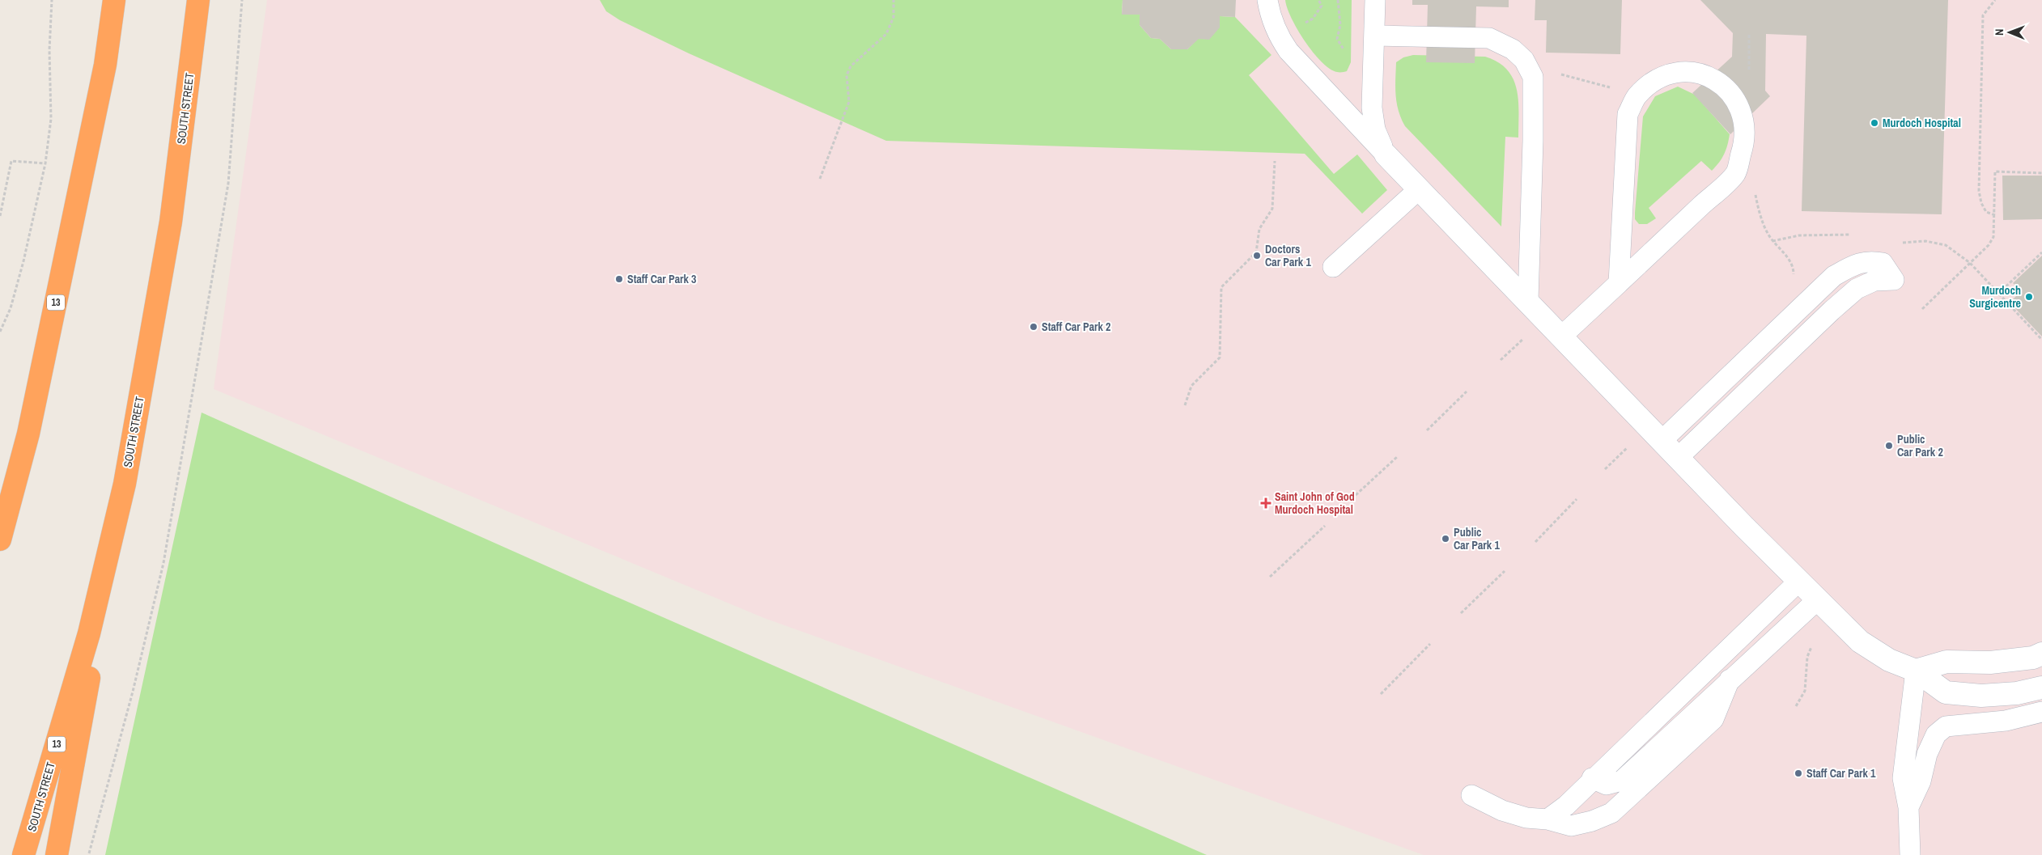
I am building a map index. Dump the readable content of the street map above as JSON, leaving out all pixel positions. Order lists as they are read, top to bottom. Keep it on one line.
{"streets":{"highway":["SOUTH STREET","13"]},"places":{"other":["Murdoch Hospital","Doctors Car Park 1","Staff Car Park 3","Murdoch Surgicentre","Staff Car Park 2","Public Car Park 2","Public Car Park 1","Staff Car Park 1"],"health":["Saint John of God Murdoch Hospital"]},"north":"left"}
